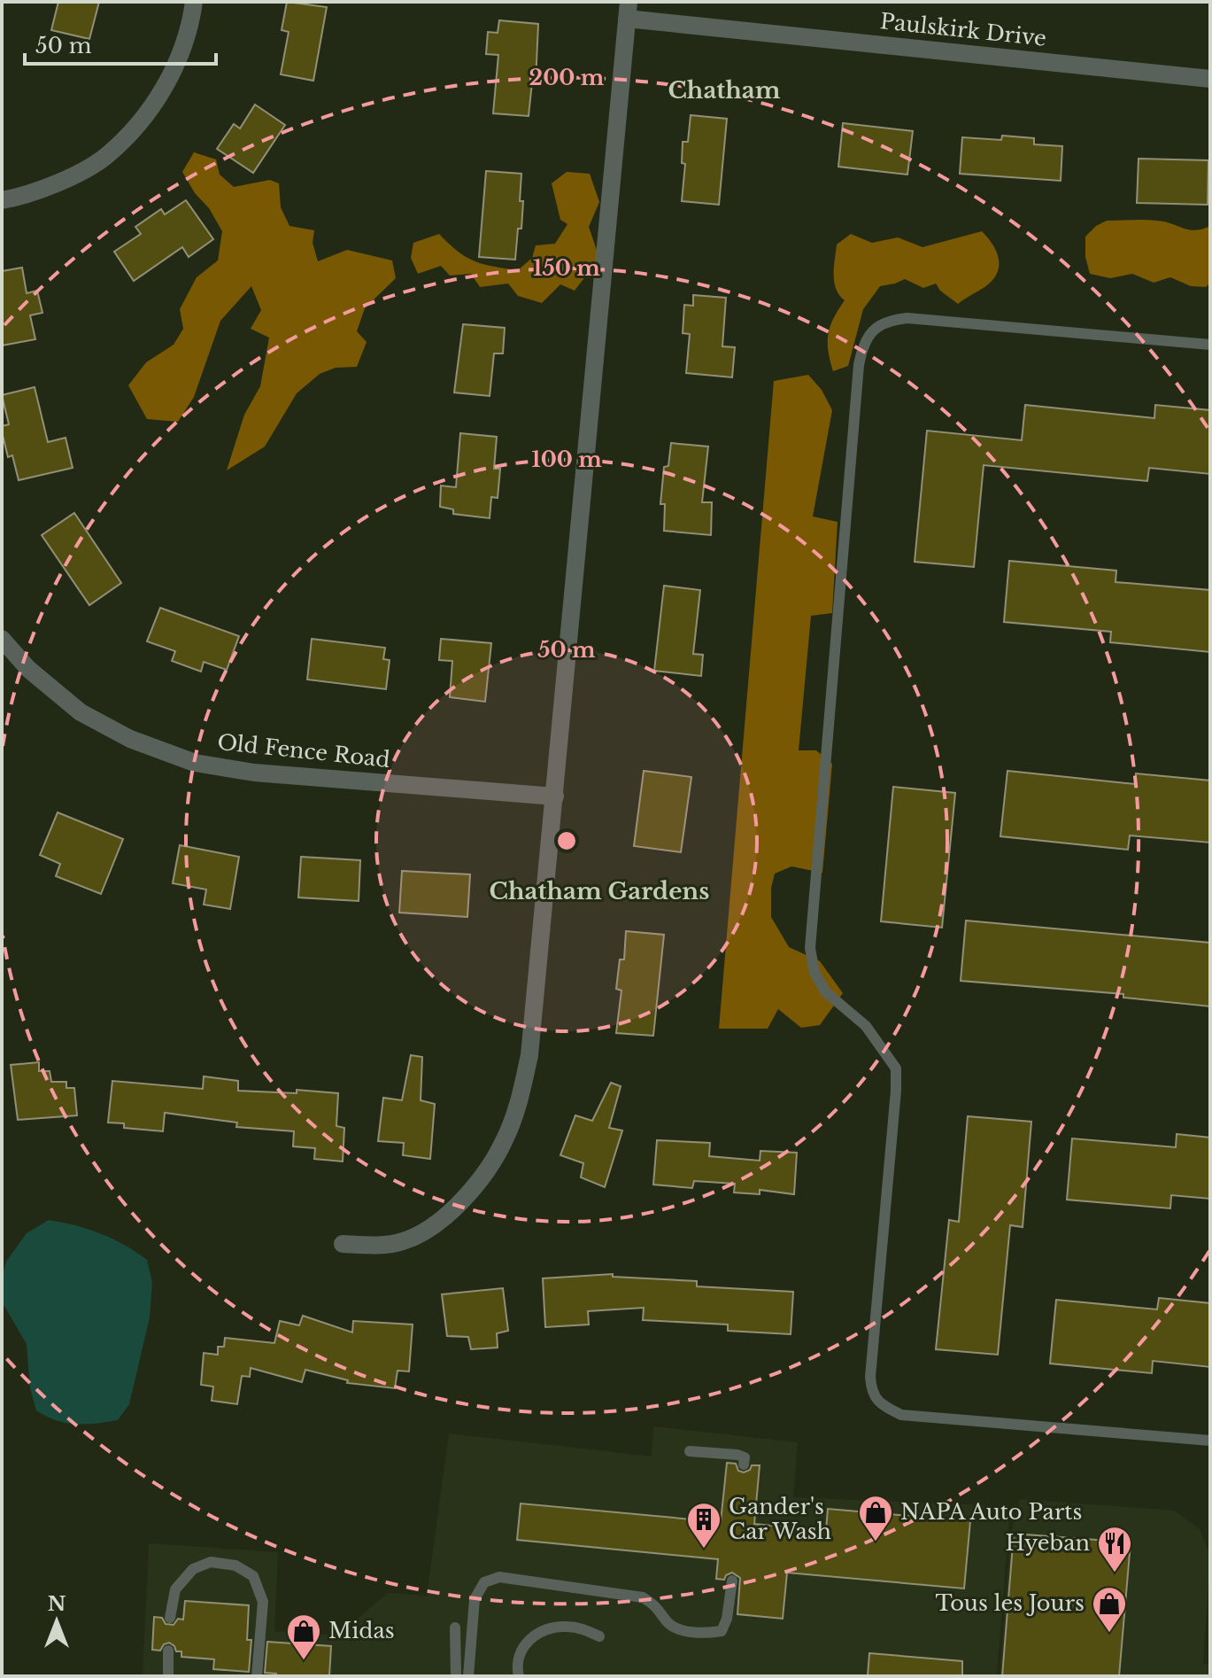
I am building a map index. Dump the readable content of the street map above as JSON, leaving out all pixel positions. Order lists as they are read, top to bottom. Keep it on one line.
{"streets":{"street":["Paulskirk Drive","Old Fence Road"]},"districts":["Chatham","Chatham Gardens"],"places":{"shop":["NAPA Auto Parts","Tous les Jours","Midas"],"building":["Gander's Car Wash"],"restaurant":["Hyeban"]},"scale_bar":"50 m","north":"top","rings":["200 m","150 m","100 m","50 m"]}
